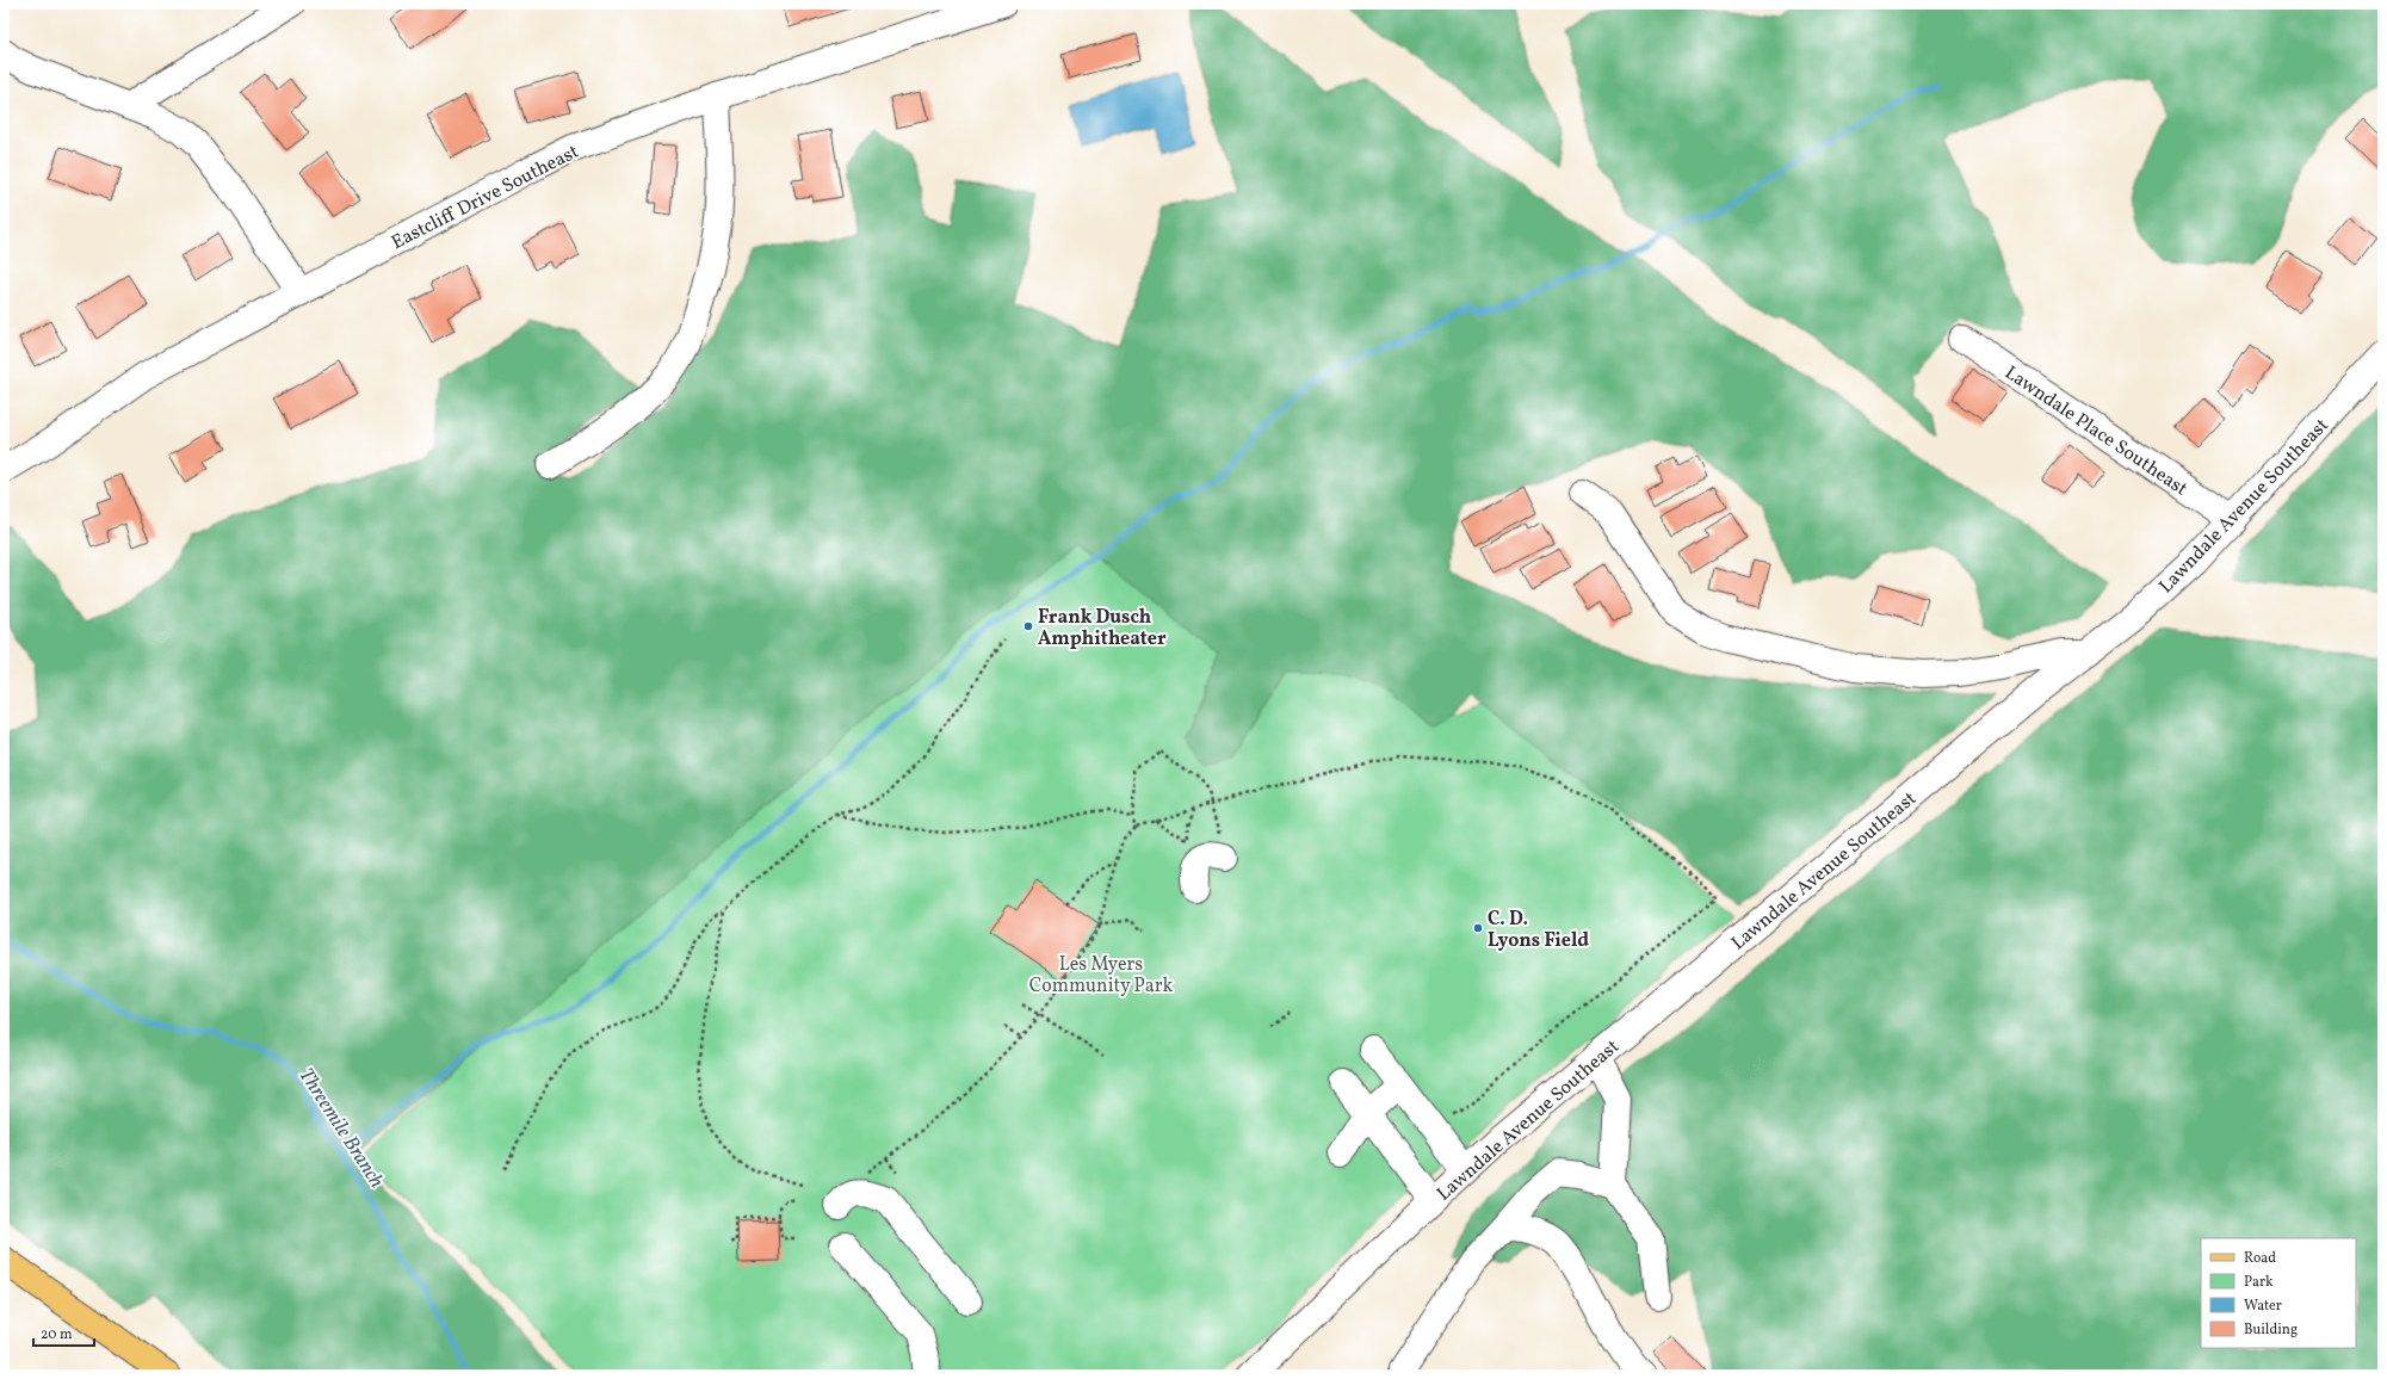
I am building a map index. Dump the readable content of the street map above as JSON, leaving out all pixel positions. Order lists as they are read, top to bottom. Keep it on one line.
{"streets":{"street":["Eastcliff Drive Southeast","Lawndale Place Southeast","Lawndale Avenue Southeast"]},"crossings":[["Lawndale Place Southeast","Lawndale Avenue Southeast"]],"water":["Threemile Branch"],"parks":["Les Myers Community Park"],"places":["Frank Dusch Amphitheater","C. D. Lyons Field"],"legend":["Road","Park","Water","Building"],"scale_bar":"20 m"}
